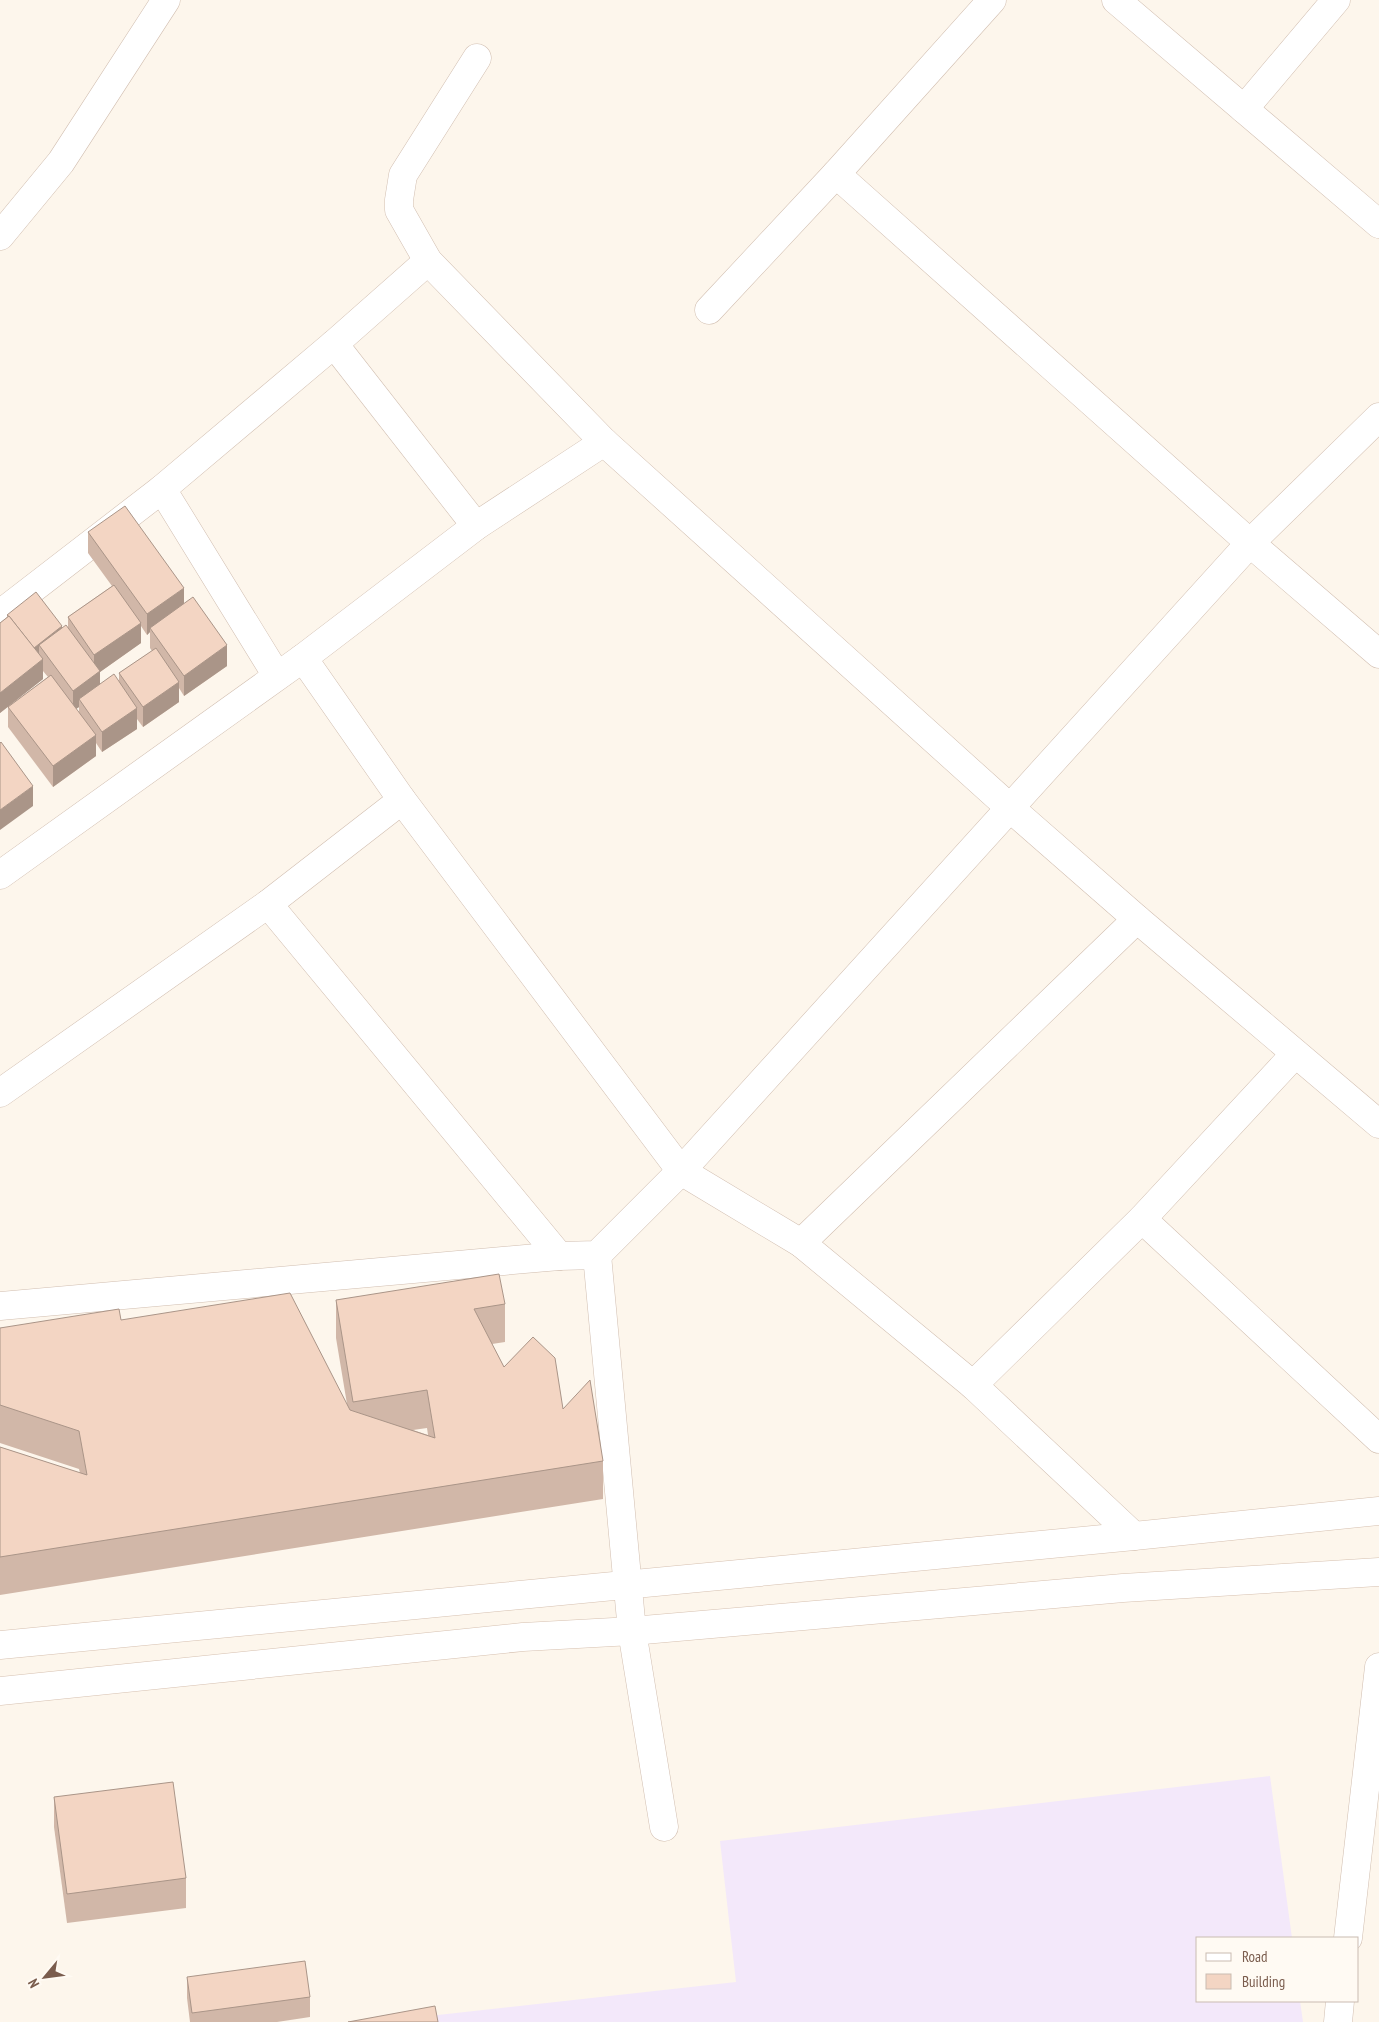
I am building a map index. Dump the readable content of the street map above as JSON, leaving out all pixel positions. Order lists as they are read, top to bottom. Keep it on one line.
{"legend":["Road","Building"],"north":"bottom left"}
